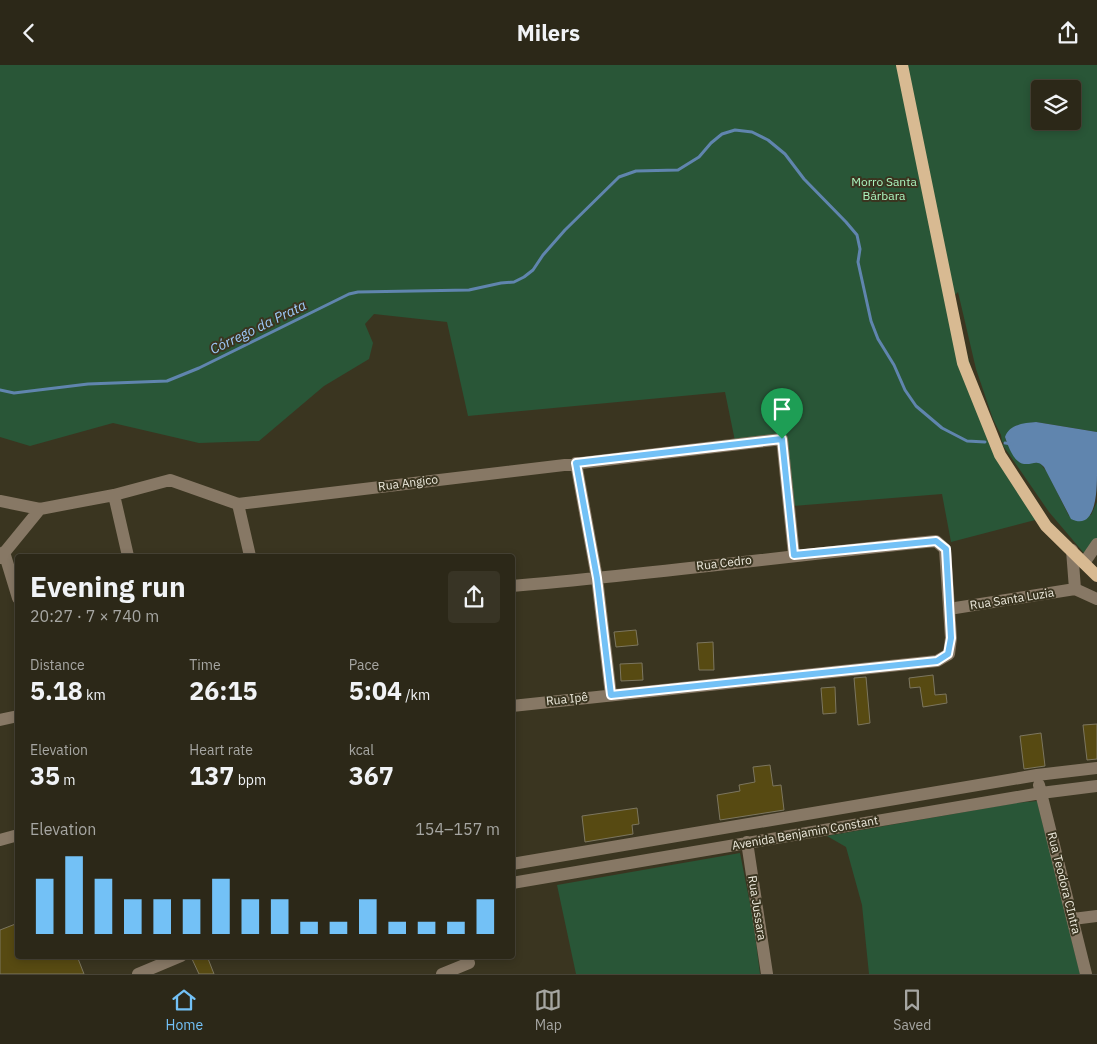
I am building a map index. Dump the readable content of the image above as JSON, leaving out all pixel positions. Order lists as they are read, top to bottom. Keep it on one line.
{"streets":{"street":["Rua Angico","Rua Cedro","Rua Santa Luzia","Rua Ipê","Avenida Benjamin Constant","Rua Teodora CIntra","Rua Jussara"]},"crossings":[["Rua Angico","Rua Cedro"],["Rua Cedro","Rua Santa Luzia"],["Rua Cedro","Rua Ipê"],["Rua Santa Luzia","Rua Ipê"],["Avenida Benjamin Constant","Rua Teodora CIntra"],["Avenida Benjamin Constant","Rua Jussara"]],"water":["Córrego da Prata"],"parks":["Morro Santa Bárbara"],"page":{"header":"Milers","heading":["Evening run","20:27 · 7 × 740 m"],"stats":[["Distance","5.18 km"],["Time","26:15"],["Pace","5:04 /km"],["Elevation","35 m"],["Heart rate","137 bpm"],["kcal","367"]],"chart":["Elevation","154–157 m"],"tabs":["Home","Map","Saved"]}}
